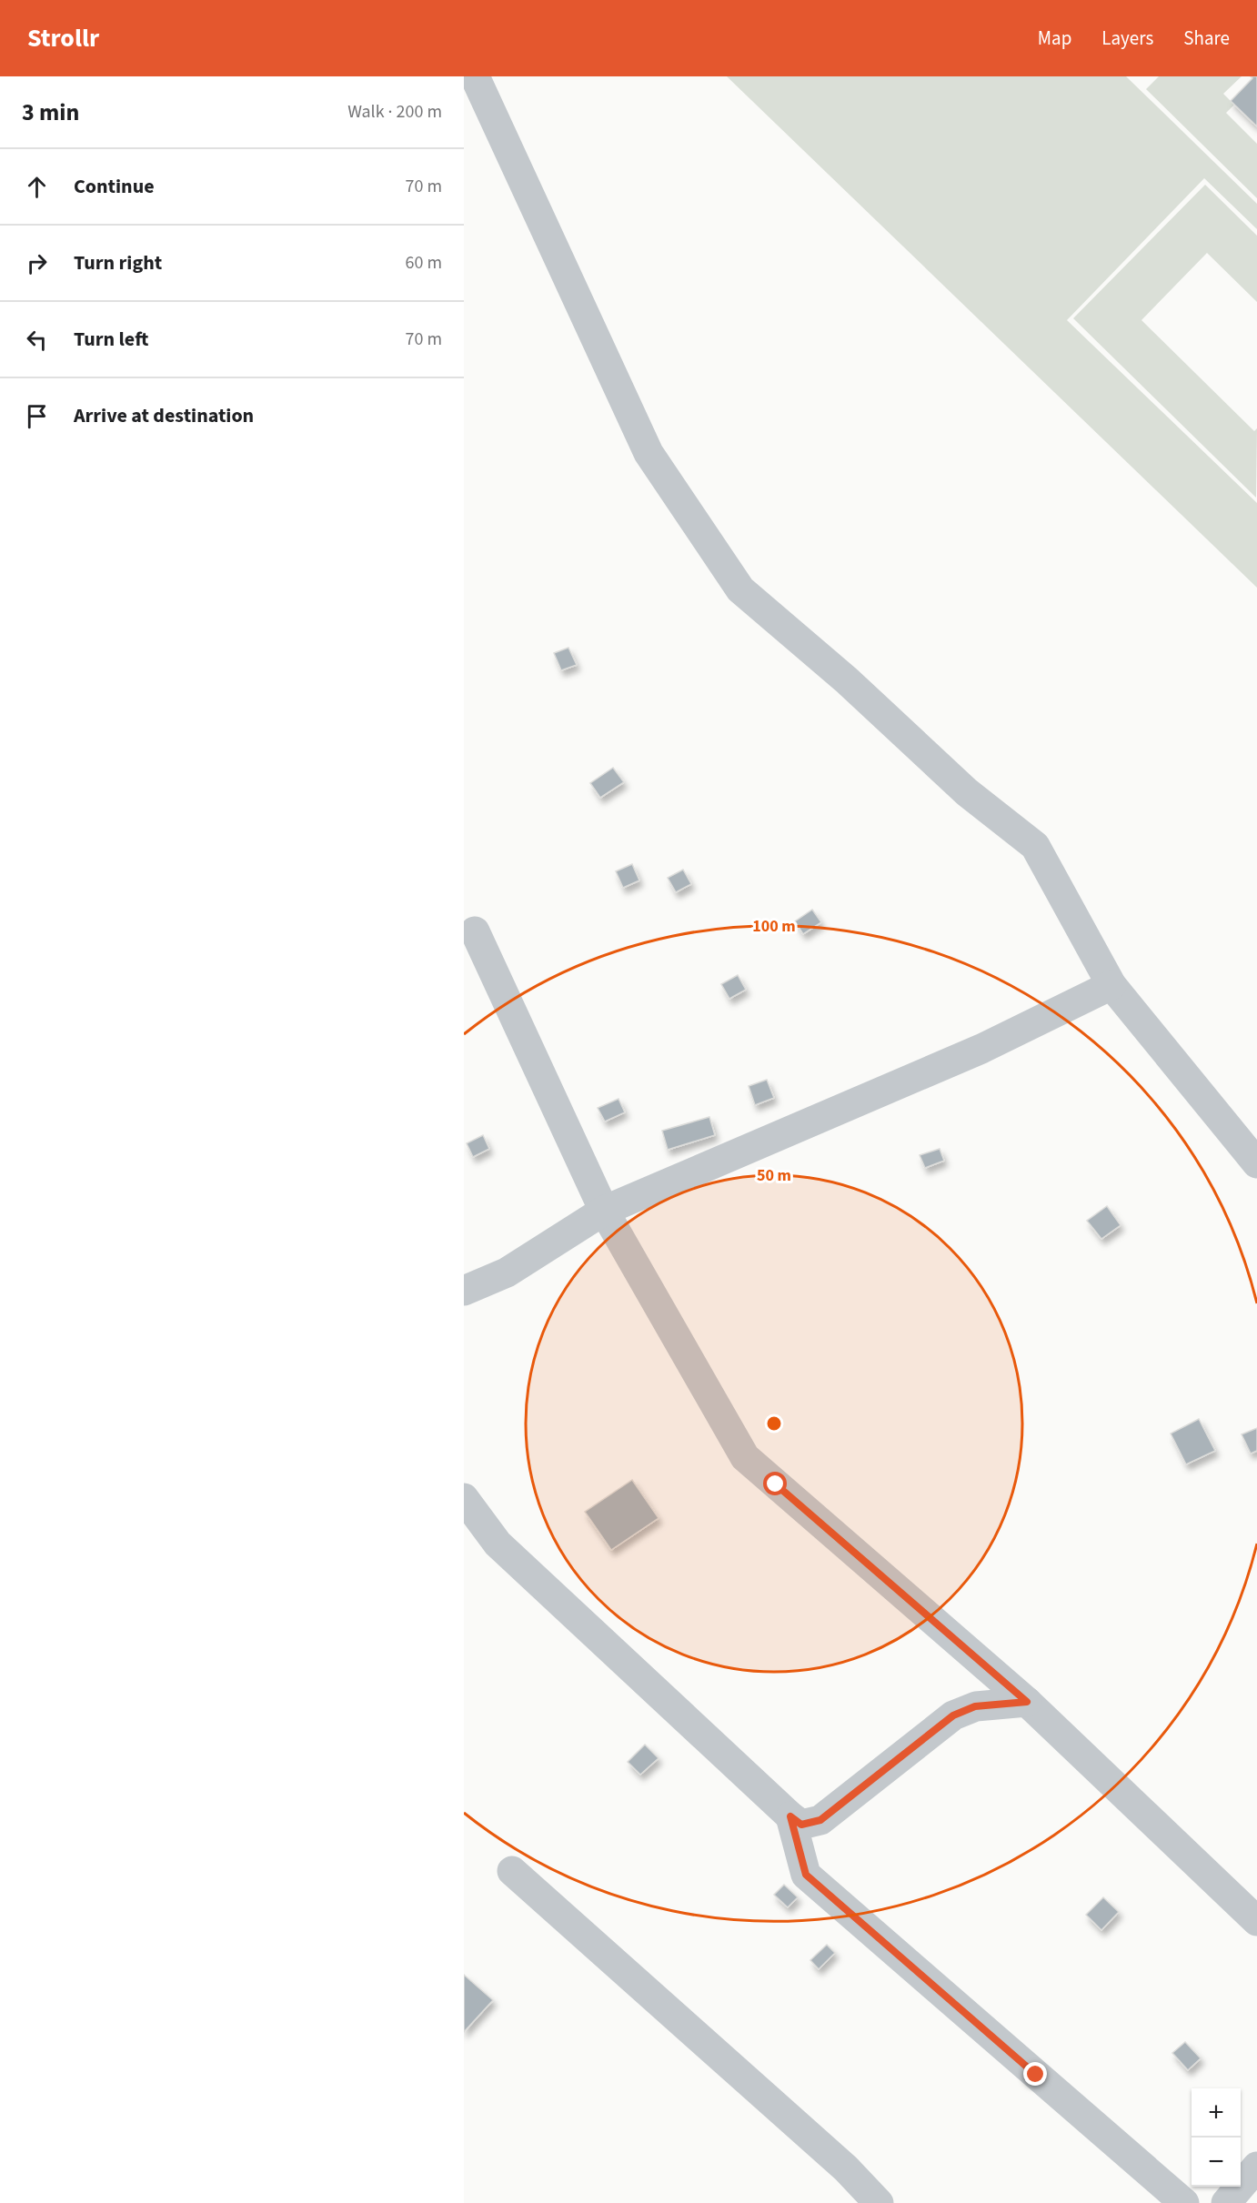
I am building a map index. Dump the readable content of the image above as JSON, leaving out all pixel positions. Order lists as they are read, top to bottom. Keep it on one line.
{"page":{"header":"Strollr","nav":["Map","Layers","Share"],"heading":["3 min","Walk · 200 m"],"list":[["Continue","70 m"],["Turn right","60 m"],["Turn left","70 m"],"Arrive at destination"],"map_buttons":["+","−"]},"rings":["100 m","50 m"]}
